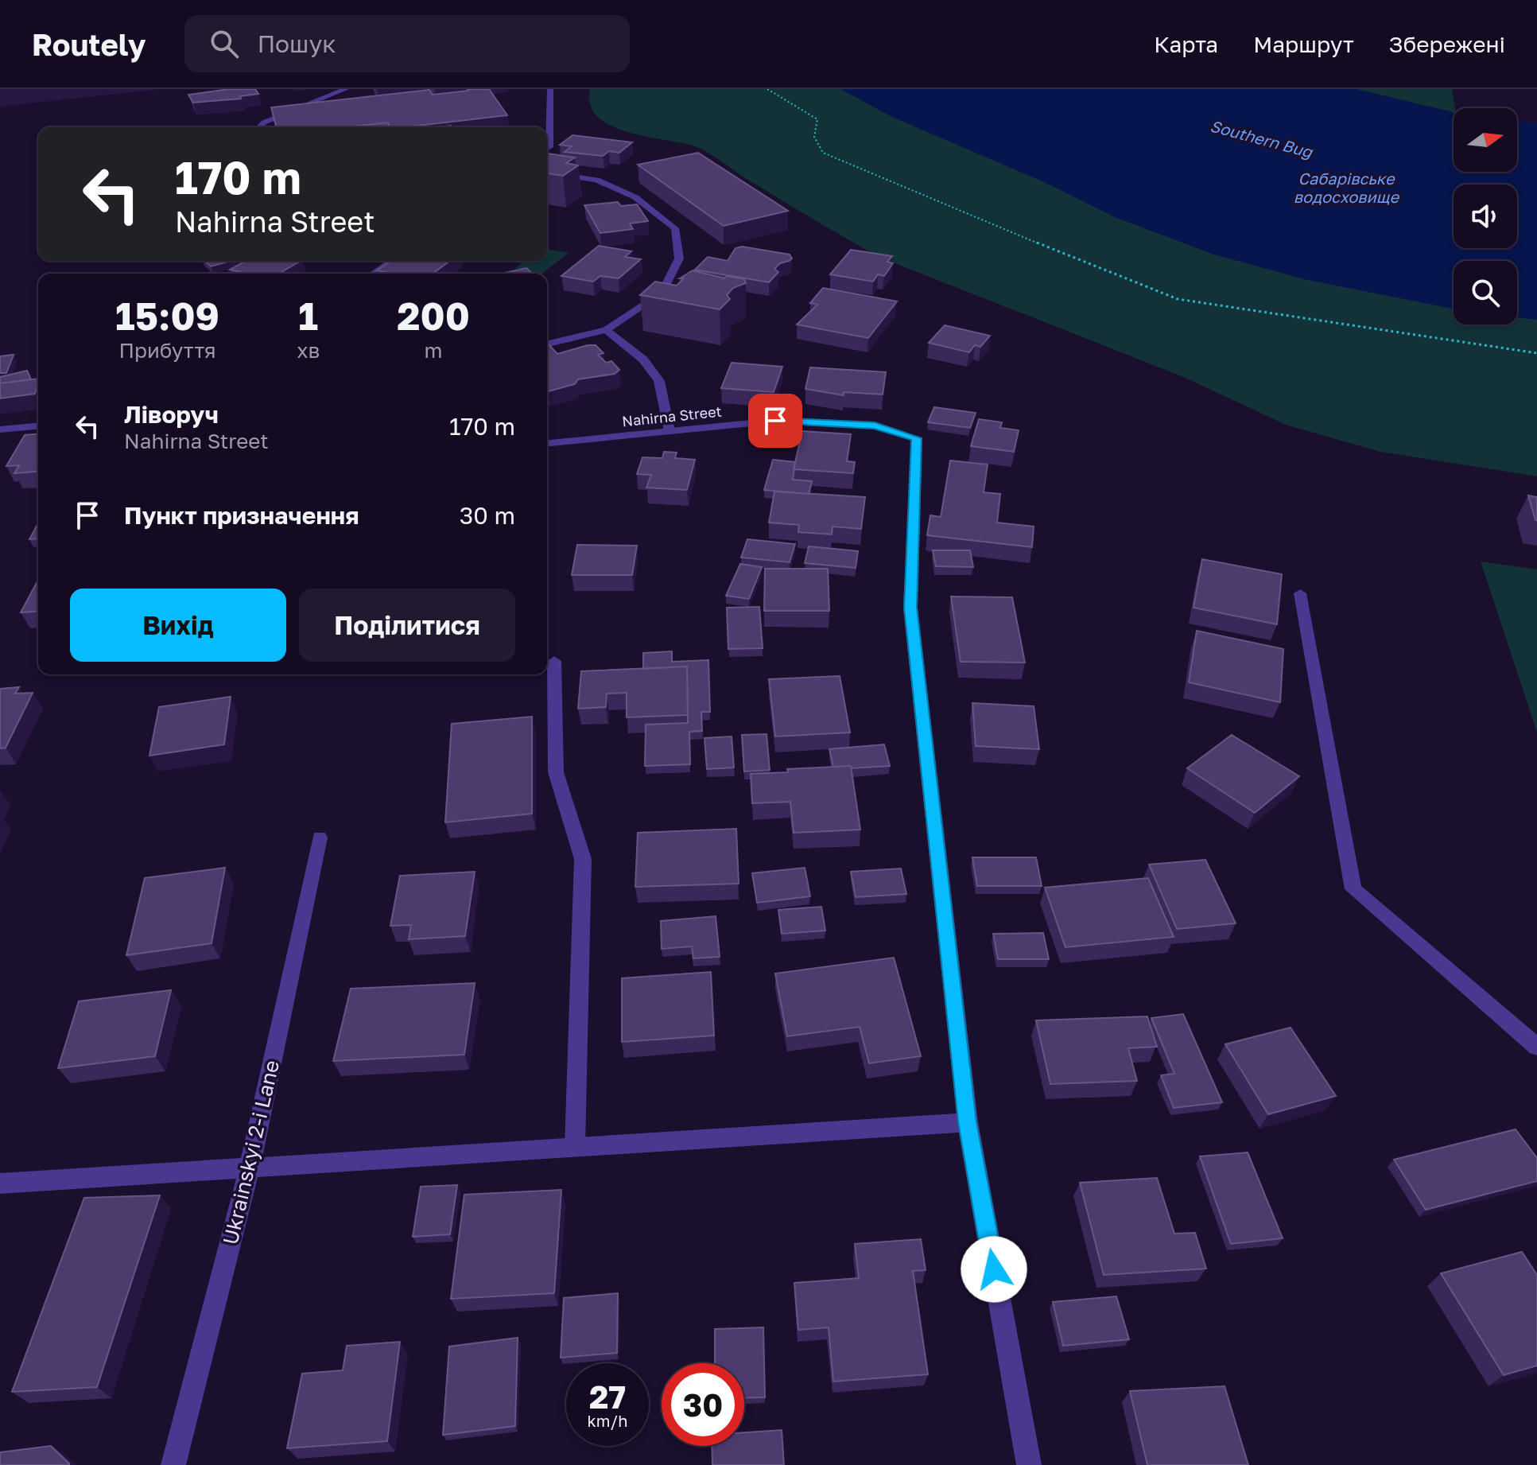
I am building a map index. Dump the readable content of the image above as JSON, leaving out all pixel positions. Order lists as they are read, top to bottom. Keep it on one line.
{"streets":{"street":["Nahirna Street","Ukrainskyi 2-i Lane"]},"water":["Southern Bug","Сабарівське водосховище"],"north":"right","page":{"header":"Routely","search":"Пошук","nav":["Карта","Маршрут","Збережені"],"turn":["170 m","Nahirna Street"],"eta":["15:09","Прибуття","1","хв","200","m"],"list":[{"name":"Ліворуч","note":"Nahirna Street","value":"170 m"},{"name":"Пункт призначення","value":"30 m"}],"buttons":["Вихід","Поділитися"],"speed":"27 km/h","limit":"30"}}
